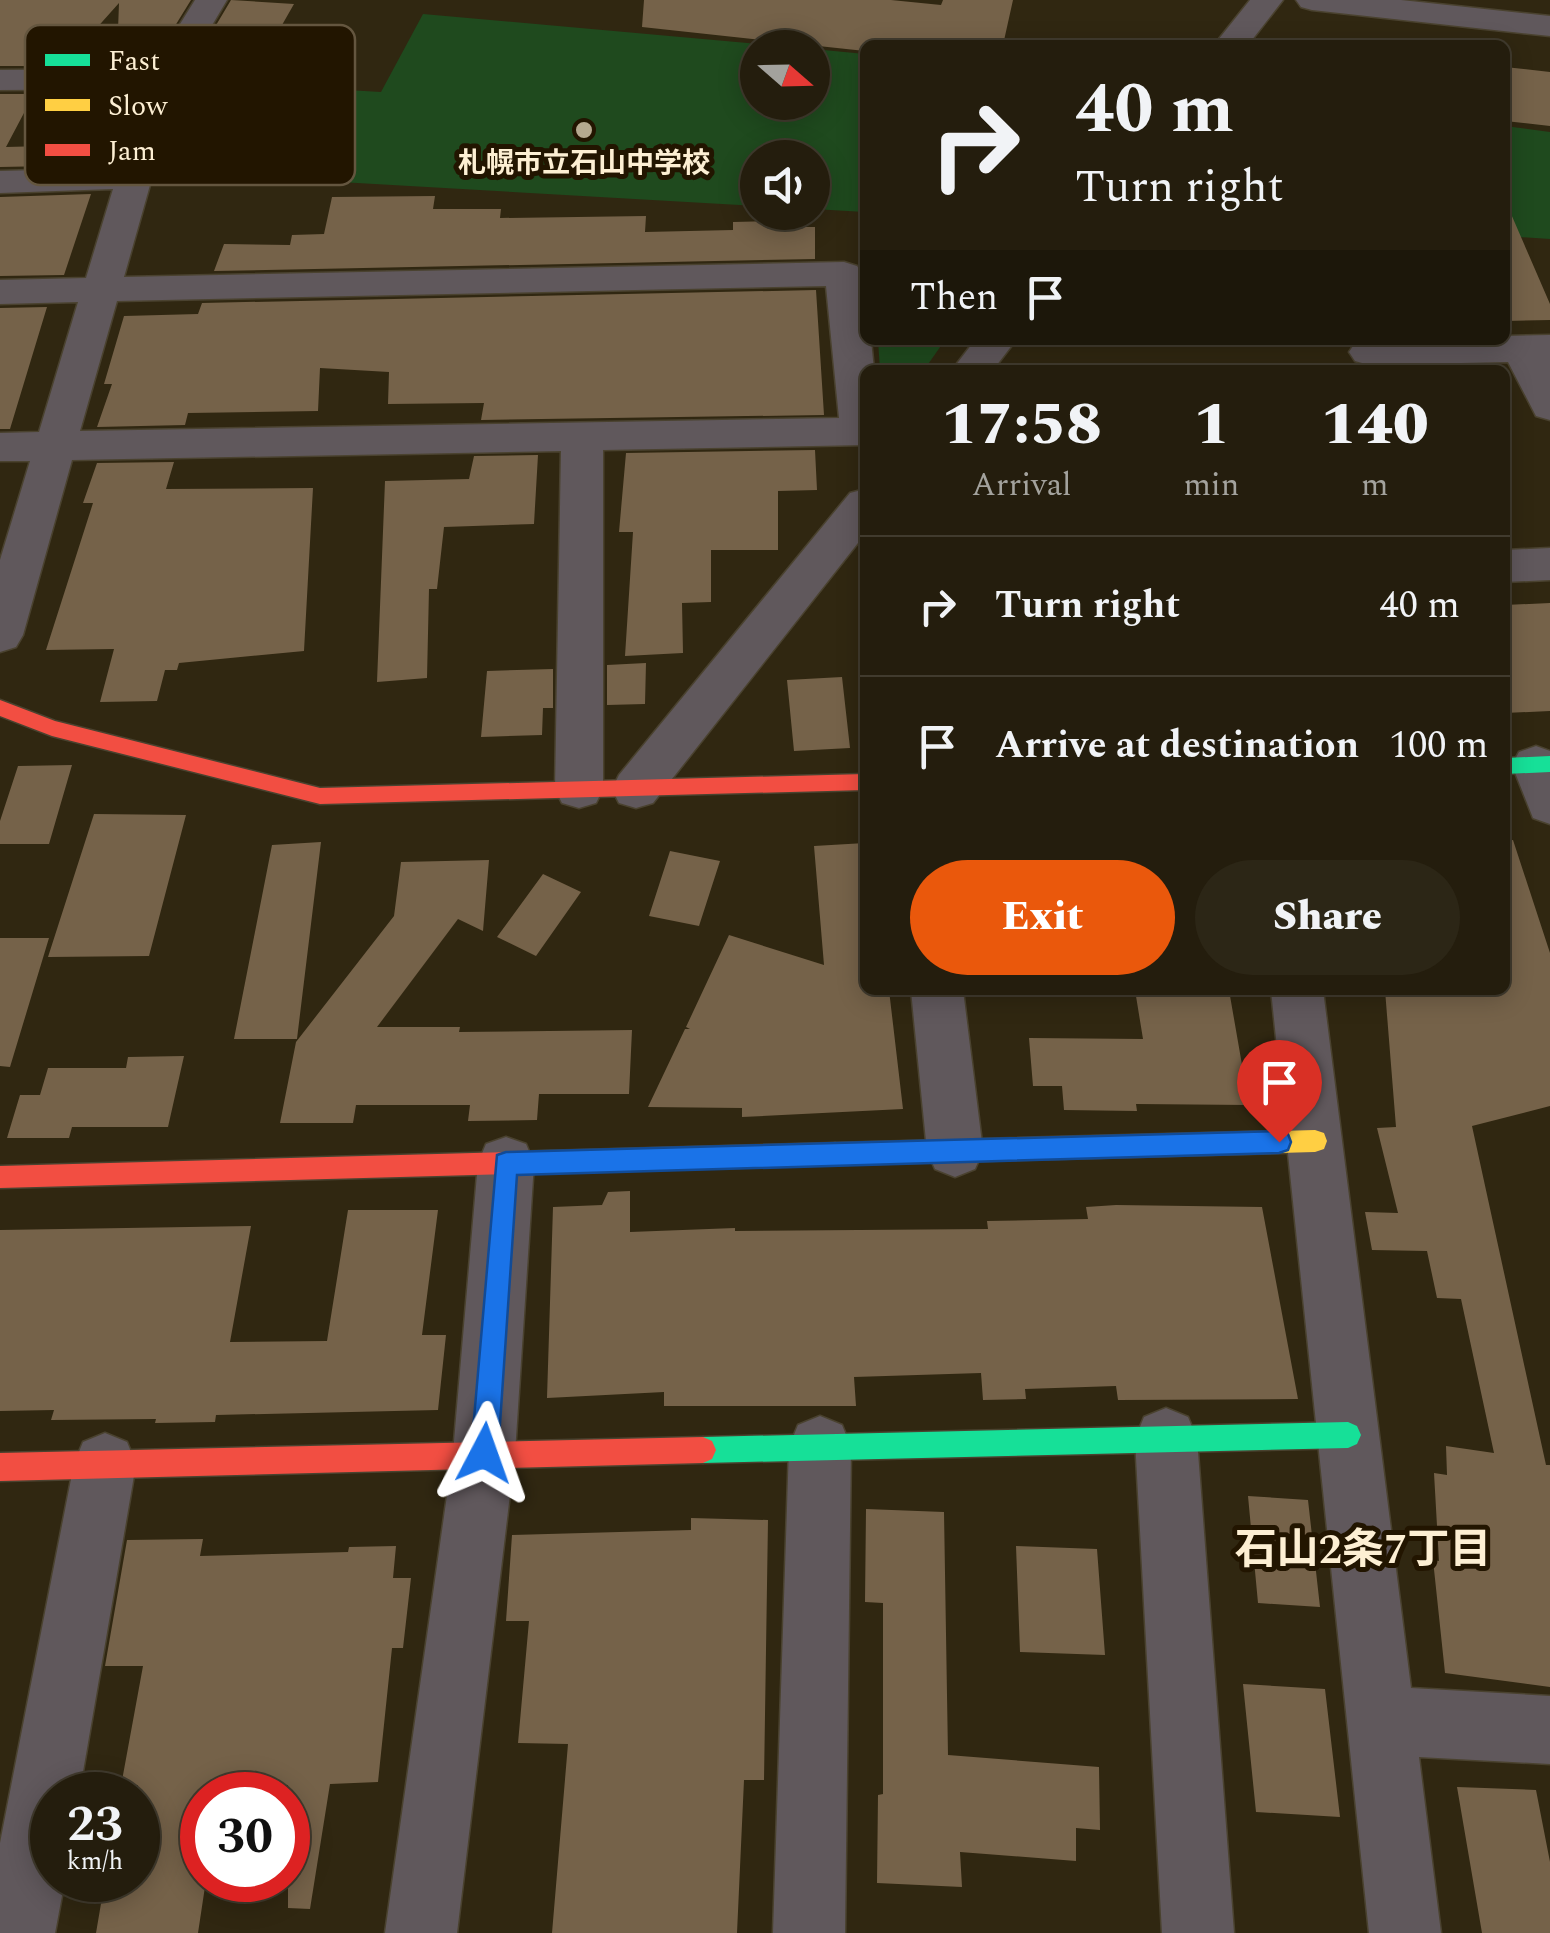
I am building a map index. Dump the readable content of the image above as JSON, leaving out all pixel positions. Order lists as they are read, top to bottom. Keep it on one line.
{"districts":["石山2条7丁目"],"places":["札幌市立石山中学校"],"legend":["Fast","Slow","Jam"],"north":"right","page":{"turn":["40 m","Turn right"],"then":"Then","eta":["17:58","Arrival","1","min","140","m"],"list":[{"name":"Turn right","value":"40 m"},{"name":"Arrive at destination","value":"100 m"}],"buttons":["Exit","Share"],"speed":"23 km/h","limit":"30"}}
